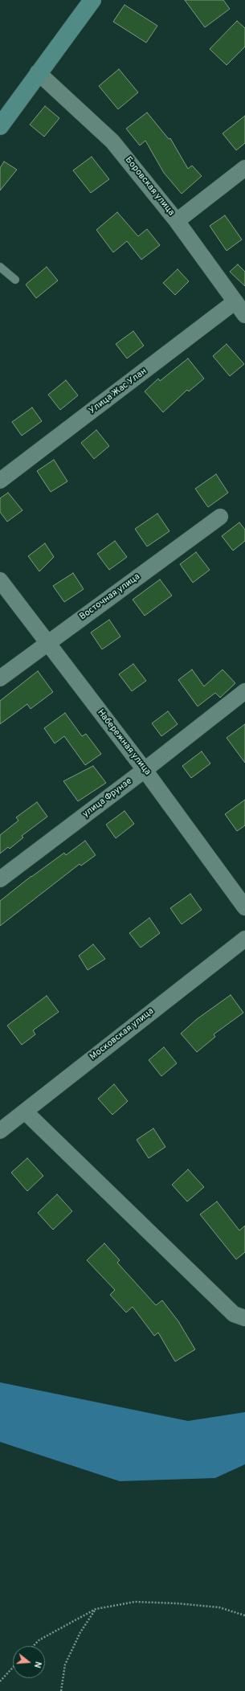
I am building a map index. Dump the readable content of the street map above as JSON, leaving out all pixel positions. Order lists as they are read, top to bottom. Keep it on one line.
{"streets":{"street":["Боровская улица","Улица Жас Улан","Восточная улица","Набережная улица","улица Фрунзе","Московская улица"]},"crossings":[["Боровская улица","Улица Жас Улан"],["Восточная улица","Набережная улица"],["Набережная улица","улица Фрунзе"]],"north":"right"}
